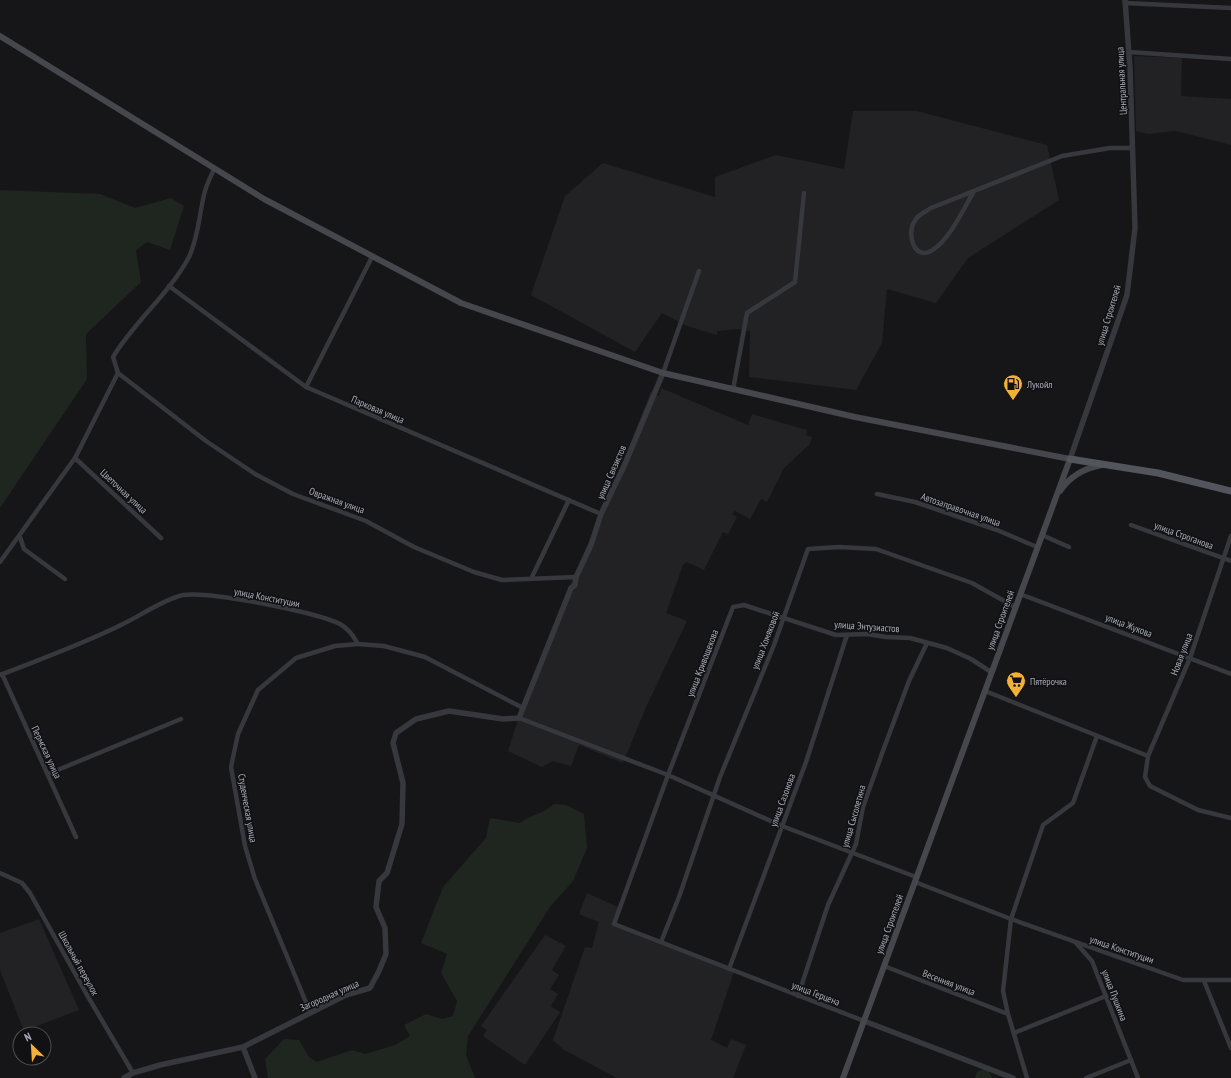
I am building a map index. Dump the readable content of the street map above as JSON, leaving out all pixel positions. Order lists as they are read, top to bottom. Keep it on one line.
{"streets":{"main road":["улица Строителей"],"street":["Центральная улица","Парковая улица","улица Связистов","Цветочная улица","Овражная улица","Автозаправочная улица","улица Строганова","улица Конституции","улица Жукова","улица Энтузиастов","улица Хомяковой","Новая улица","улица Кривощекова","Пермская улица","улица Сазонова","Студенческая улица","улица Сысолетина","Школьный переулок","Весенняя улица","улица Герцена","Загородная улица","улица Пушкина"]},"crossings":[["Центральная улица","улица Строителей"],["улица Строителей","Автозаправочная улица"],["улица Строителей","улица Конституции"],["улица Строителей","улица Жукова"],["улица Строителей","улица Энтузиастов"],["улица Строителей","улица Хомяковой"],["улица Строителей","Весенняя улица"],["улица Строителей","улица Герцена"],["Парковая улица","улица Связистов"],["улица Связистов","Овражная улица"],["улица Связистов","улица Конституции"],["улица Связистов","Загородная улица"],["улица Строганова","Новая улица"],["улица Конституции","улица Хомяковой"],["улица Конституции","улица Кривощекова"],["улица Конституции","Пермская улица"],["улица Конституции","улица Сазонова"],["улица Конституции","Студенческая улица"],["улица Конституции","улица Сысолетина"],["улица Конституции","улица Герцена"],["улица Конституции","Загородная улица"],["улица Конституции","улица Пушкина"],["улица Жукова","Новая улица"],["улица Энтузиастов","улица Хомяковой"],["улица Энтузиастов","улица Кривощекова"],["улица Энтузиастов","улица Сазонова"],["улица Энтузиастов","улица Сысолетина"],["улица Хомяковой","улица Кривощекова"],["улица Хомяковой","улица Герцена"],["улица Кривощекова","улица Герцена"],["улица Сазонова","улица Герцена"],["Студенческая улица","Загородная улица"],["улица Сысолетина","улица Герцена"],["Школьный переулок","Загородная улица"]],"places":{"fuel station":["Лукойл"],"supermarket":["Пятёрочка"]},"north":"top left"}
